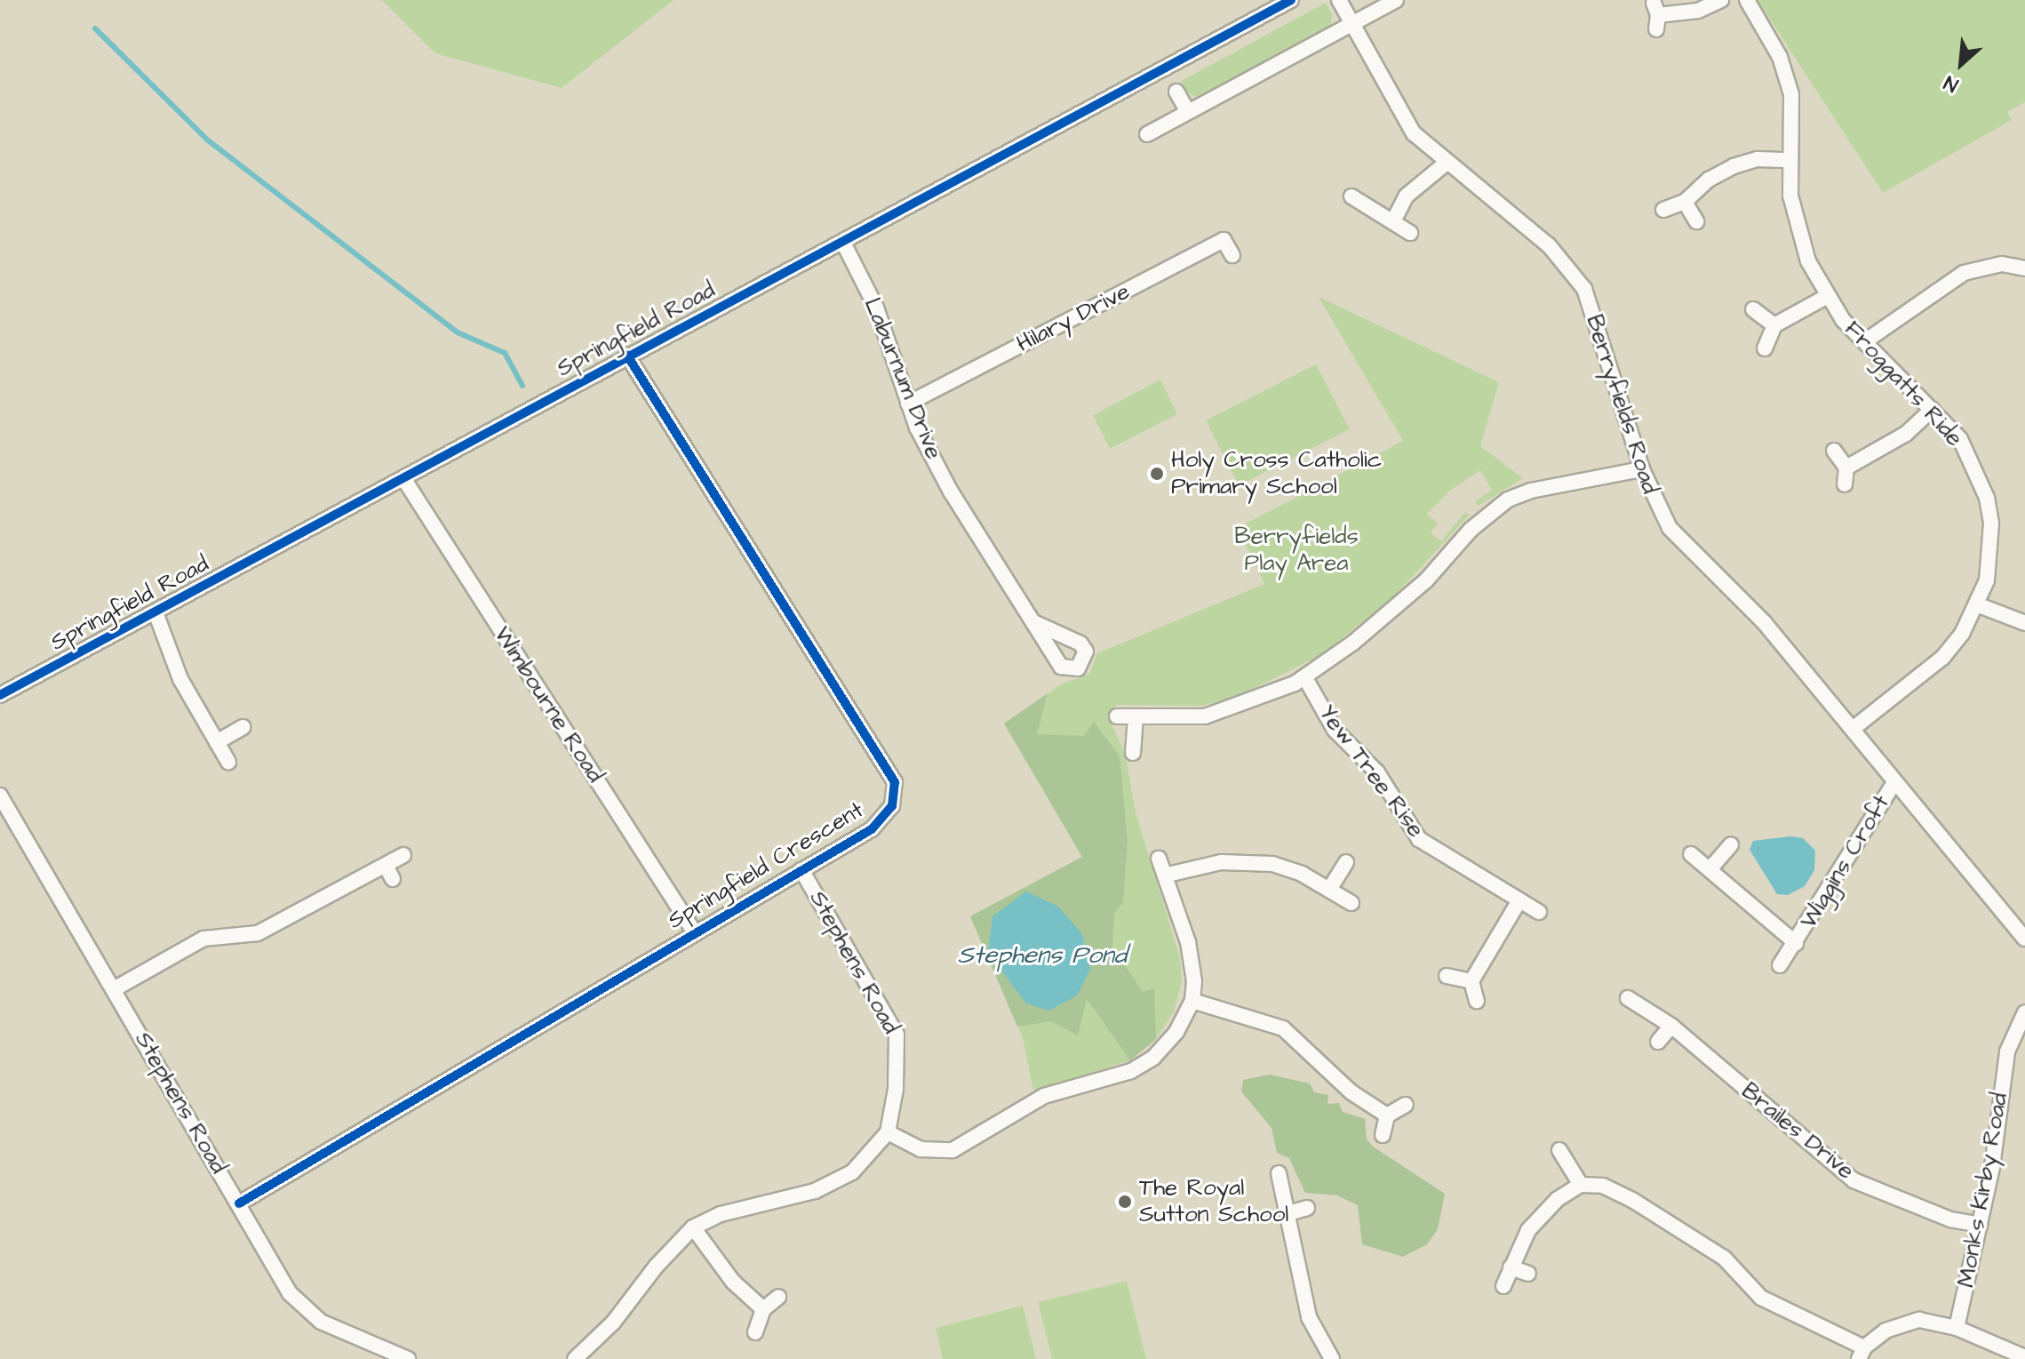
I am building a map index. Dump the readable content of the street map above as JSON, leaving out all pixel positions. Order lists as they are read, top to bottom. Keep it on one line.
{"streets":{"street":["Hilary Drive","Springfield Road","Laburnum Drive","Froggatts Ride","Berryfields Road","Wimbourne Road","Yew Tree Rise","Wiggins Croft","Springfield Crescent","Stephens Road","Brailes Drive","Monks Kirby Road"]},"crossings":[["Hilary Drive","Laburnum Drive"],["Springfield Road","Laburnum Drive"],["Springfield Road","Wimbourne Road"],["Springfield Road","Springfield Crescent"],["Froggatts Ride","Berryfields Road"],["Berryfields Road","Wiggins Croft"],["Wimbourne Road","Springfield Crescent"],["Springfield Crescent","Stephens Road"],["Brailes Drive","Monks Kirby Road"]],"water":["Stephens Pond"],"parks":["Berryfields Play Area"],"places":["Holy Cross Catholic Primary School","The Royal Sutton School"],"north":"bottom left"}
